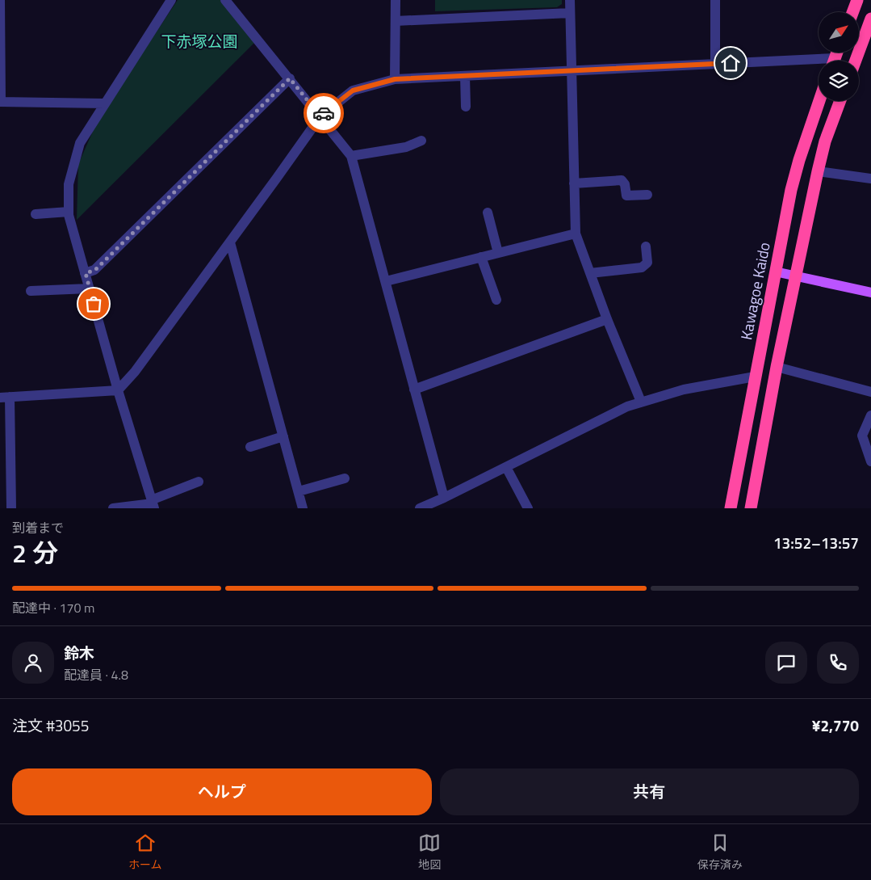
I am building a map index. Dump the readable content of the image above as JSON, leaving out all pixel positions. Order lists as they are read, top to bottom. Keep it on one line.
{"streets":{"highway":["Kawagoe Kaido"]},"parks":["下赤塚公園"],"north":"top right","page":{"heading":["2 分","到着まで","13:52–13:57"],"panel":["鈴木","配達員 · 4.8","注文 #3055","¥2,770"],"bar":"配達中 · 170 m","buttons":["ヘルプ","共有"],"tabs":["ホーム","地図","保存済み"]}}
